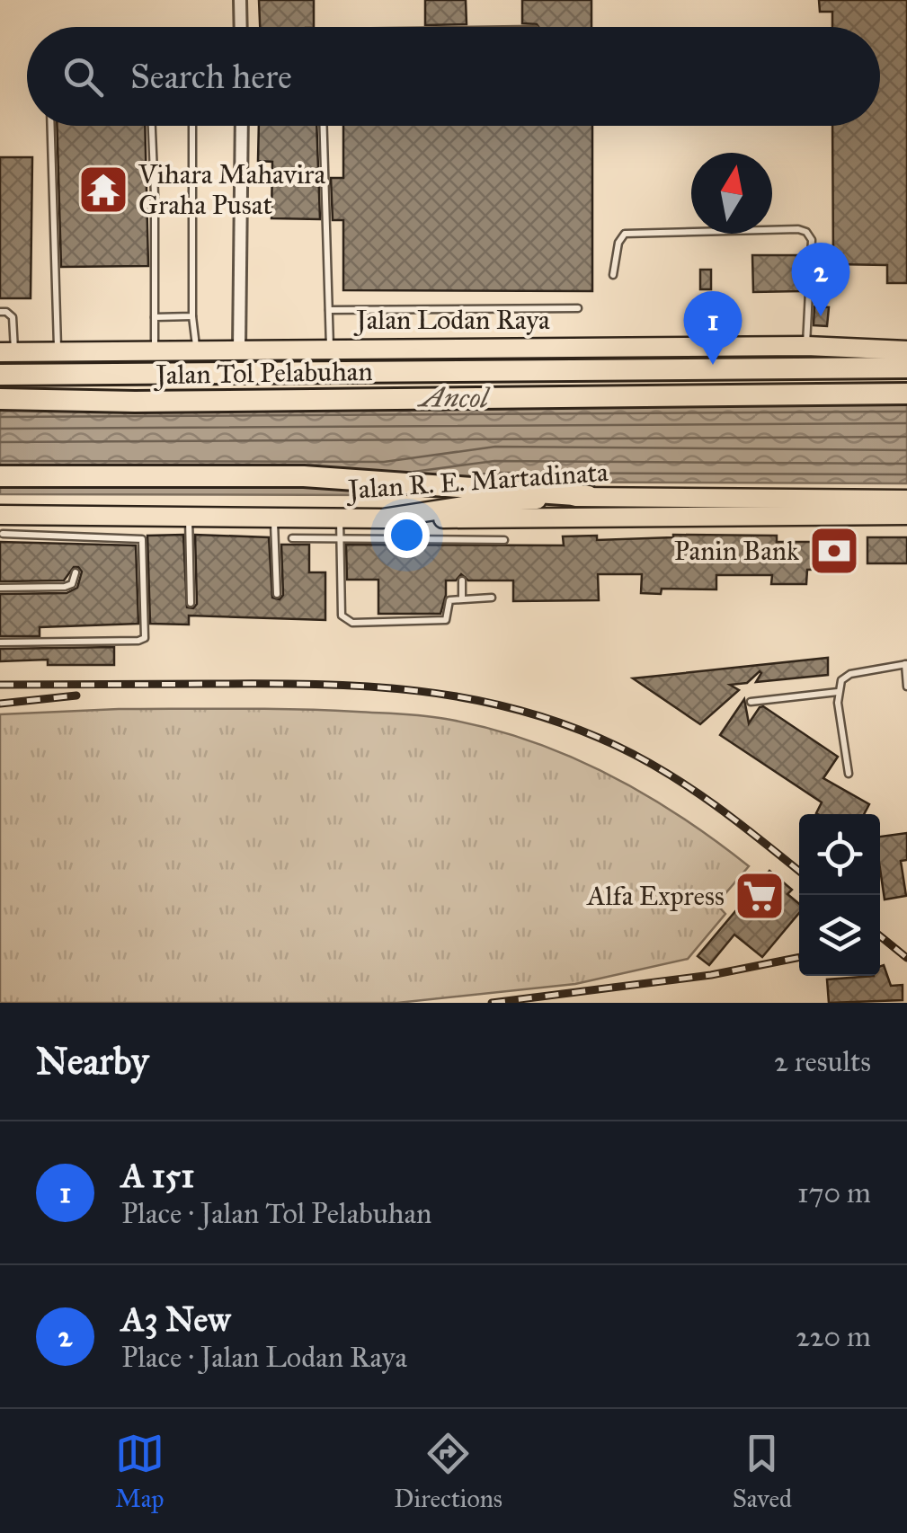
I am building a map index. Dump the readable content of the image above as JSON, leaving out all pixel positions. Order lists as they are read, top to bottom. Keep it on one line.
{"streets":{"highway":["Jalan Lodan Raya","Jalan Tol Pelabuhan","Jalan R. E. Martadinata"]},"water":["Ancol"],"places":{"temple":["Vihara Mahavira Graha Pusat"],"bank":["Panin Bank"],"supermarket":["Alfa Express"]},"north":"top","page":{"search":"Search here","pins":["2","1"],"heading":["Nearby","2 results"],"list":[{"mark":"1","name":"A 151","note":"Place · Jalan Tol Pelabuhan","value":"170 m"},{"mark":"2","name":"A3 New","note":"Place · Jalan Lodan Raya","value":"220 m"}],"nav":["Map","Directions","Saved"]}}
